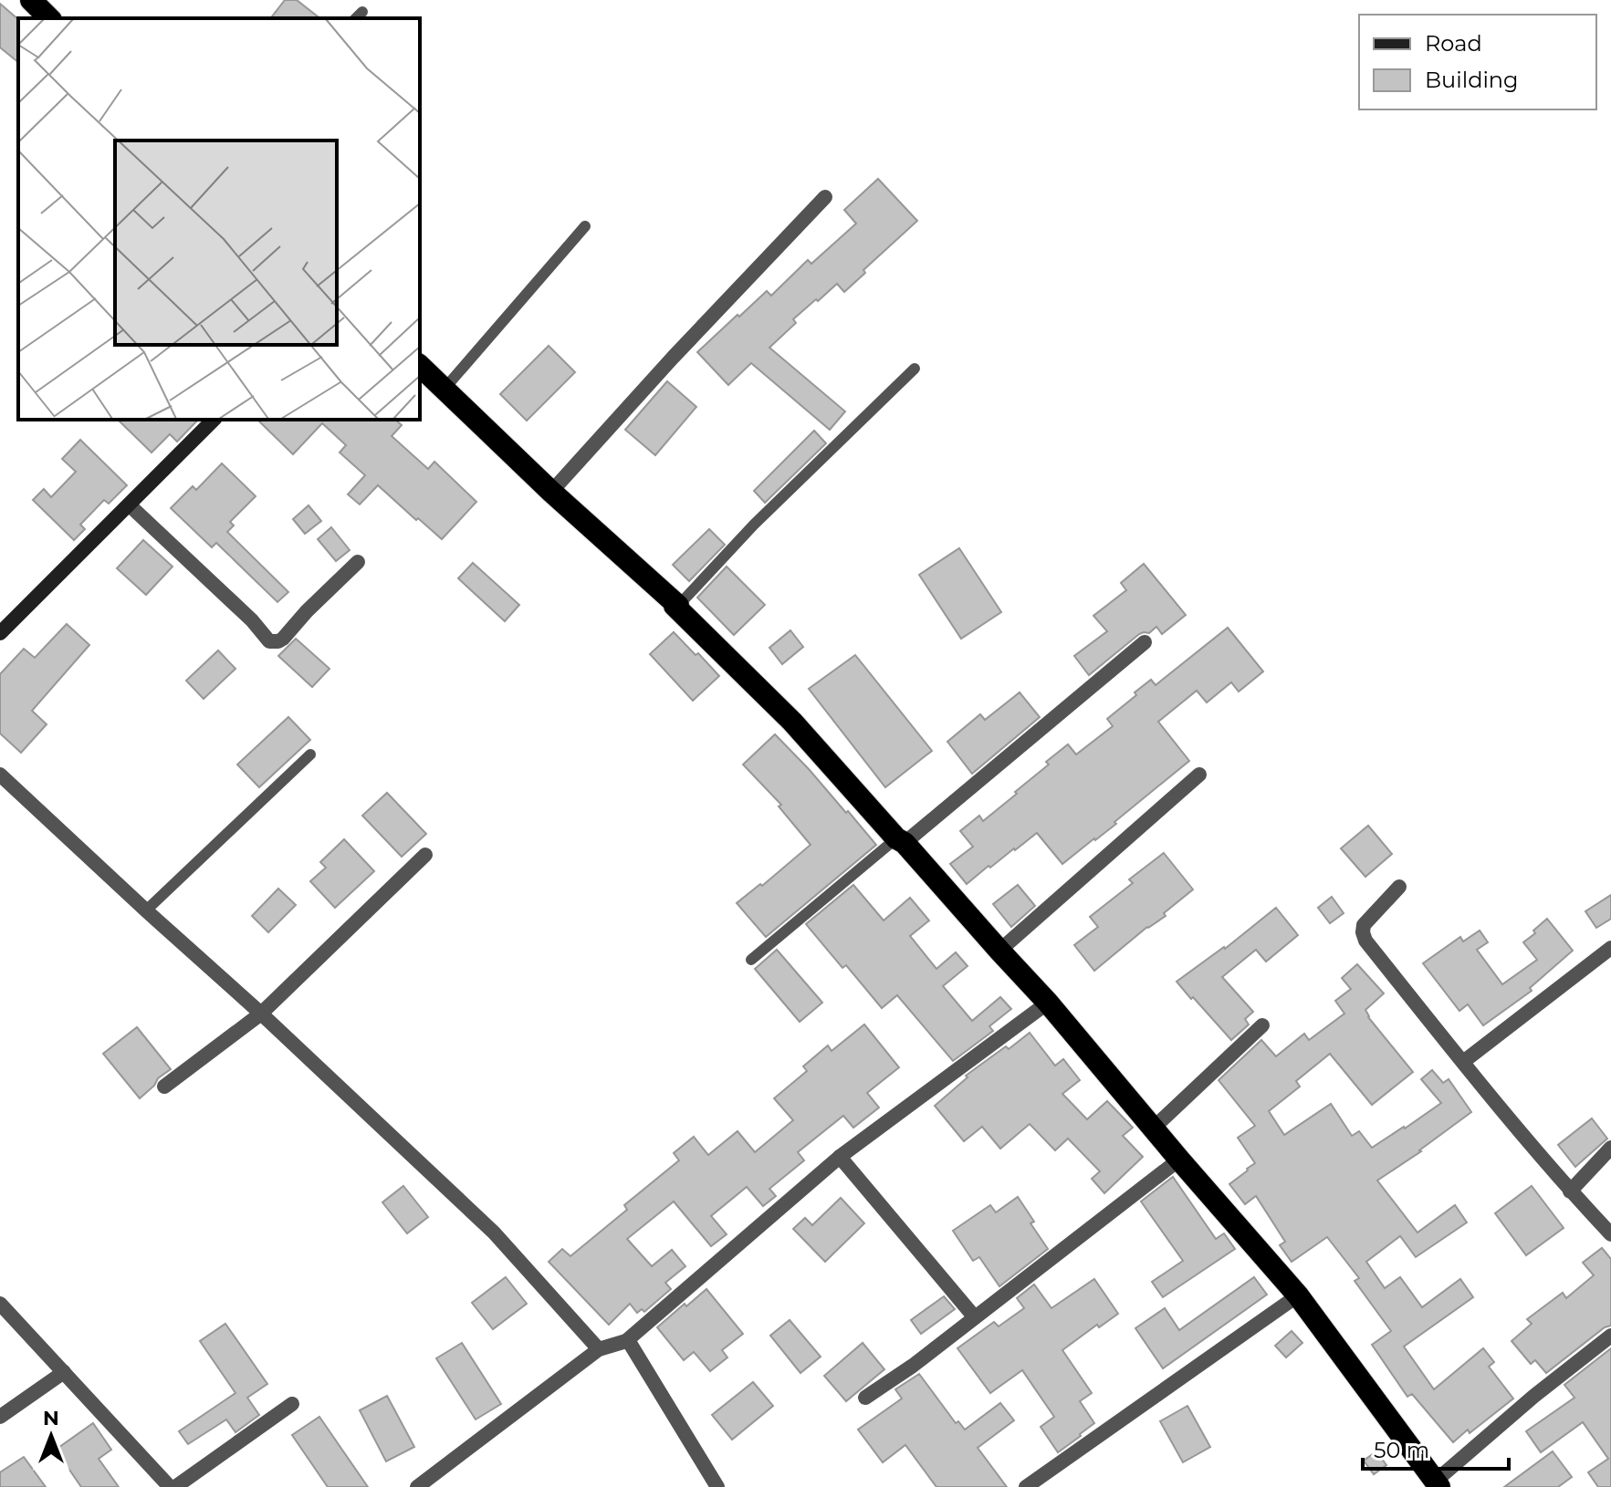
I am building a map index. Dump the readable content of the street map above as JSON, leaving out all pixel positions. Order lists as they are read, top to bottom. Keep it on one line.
{"legend":["Road","Building"],"scale_bar":"50 m","north":"top"}
